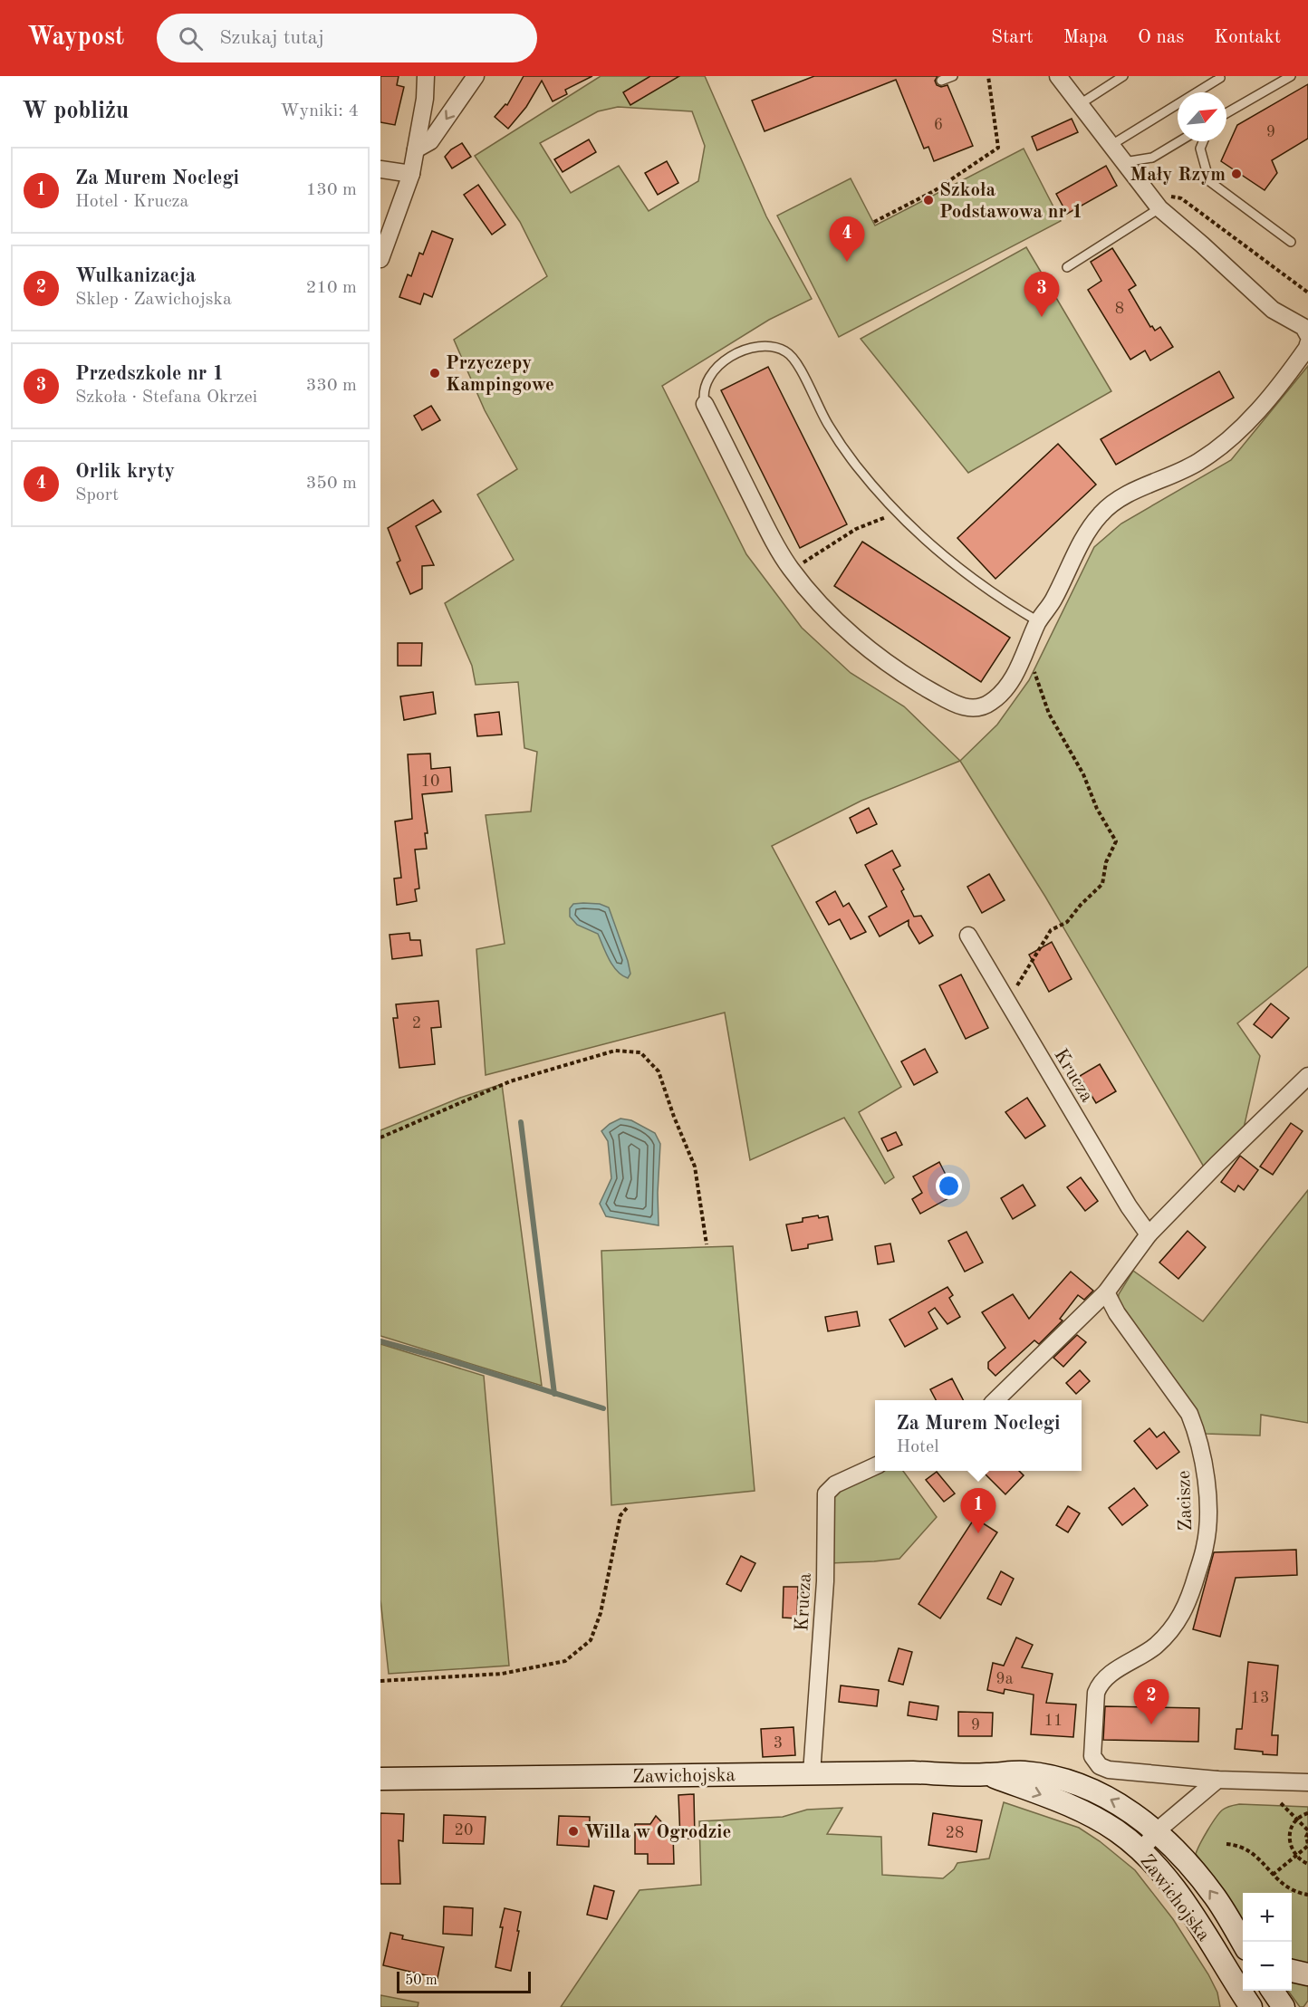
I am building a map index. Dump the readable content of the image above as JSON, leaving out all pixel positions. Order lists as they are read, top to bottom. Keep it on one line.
{"streets":{"street":["Krucza","Zacisze","Zawichojska"]},"crossings":[["Krucza","Zawichojska"]],"places":["Mały Rzym","Szkoła Podstawowa nr 1","Przyczepy Kampingowe","Willa w Ogrodzie"],"house_numbers":["6","9","8","10","2","9a","13","11","9","3","20","28"],"scale_bar":"50 m","north":"top right","page":{"header":"Waypost","search":"Szukaj tutaj","nav":["Start","Mapa","O nas","Kontakt"],"heading":["W pobliżu","Wyniki: 4"],"list":[{"mark":"1","name":"Za Murem Noclegi","note":"Hotel · Krucza","value":"130 m"},{"mark":"2","name":"Wulkanizacja","note":"Sklep · Zawichojska","value":"210 m"},{"mark":"3","name":"Przedszkole nr 1","note":"Szkoła · Stefana Okrzei","value":"330 m"},{"mark":"4","name":"Orlik kryty","note":"Sport","value":"350 m"}],"pins":["4","3","1","2"],"popup":["Za Murem Noclegi","Hotel"],"map_buttons":["+","−"],"scale":"50 m"}}
